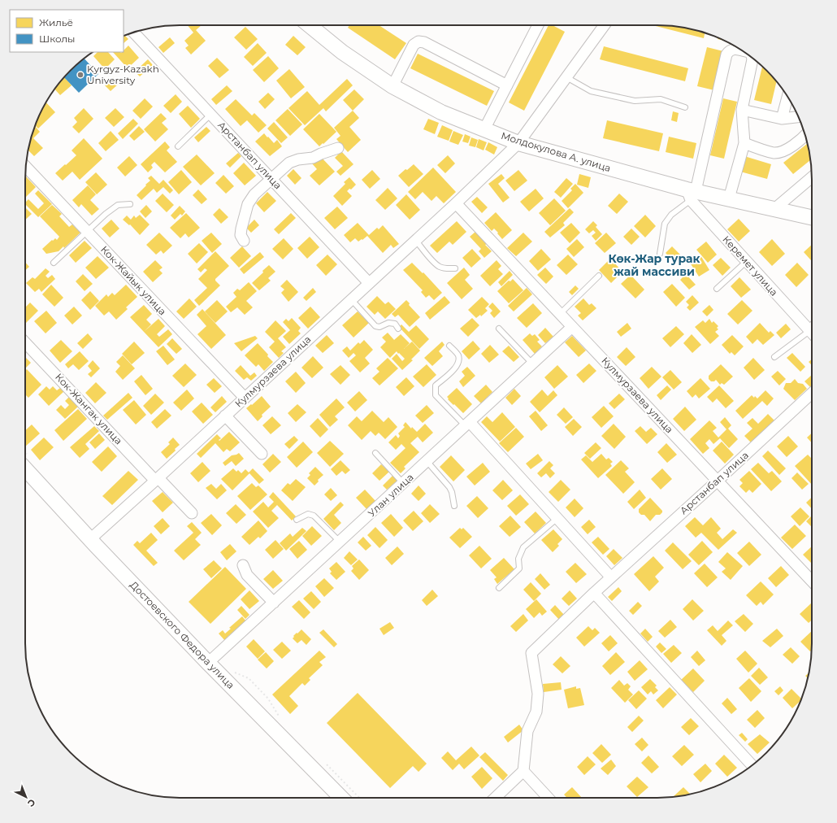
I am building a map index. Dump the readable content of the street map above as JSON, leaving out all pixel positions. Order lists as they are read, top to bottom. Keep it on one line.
{"streets":{"street":["Молдокулова А. улица","Арстанбап улица","Керемет улица","Кок-Жайык улица","Кулмурзаева улица","Кок-Жангак улица","Улан улица","Достоевского Федора улица"]},"crossings":[["Молдокулова А. улица","Керемет улица"],["Молдокулова А. улица","Кулмурзаева улица"],["Арстанбап улица","Кулмурзаева улица"],["Кок-Жайык улица","Кулмурзаева улица"],["Кулмурзаева улица","Кок-Жангак улица"],["Кулмурзаева улица","Улан улица"],["Кулмурзаева улица","Достоевского Федора улица"],["Улан улица","Достоевского Федора улица"]],"districts":["Көк-Жар турак жай массиви"],"places":["Kyrgyz-Kazakh University"],"legend":["Жильё","Школы"],"north":"bottom right"}
